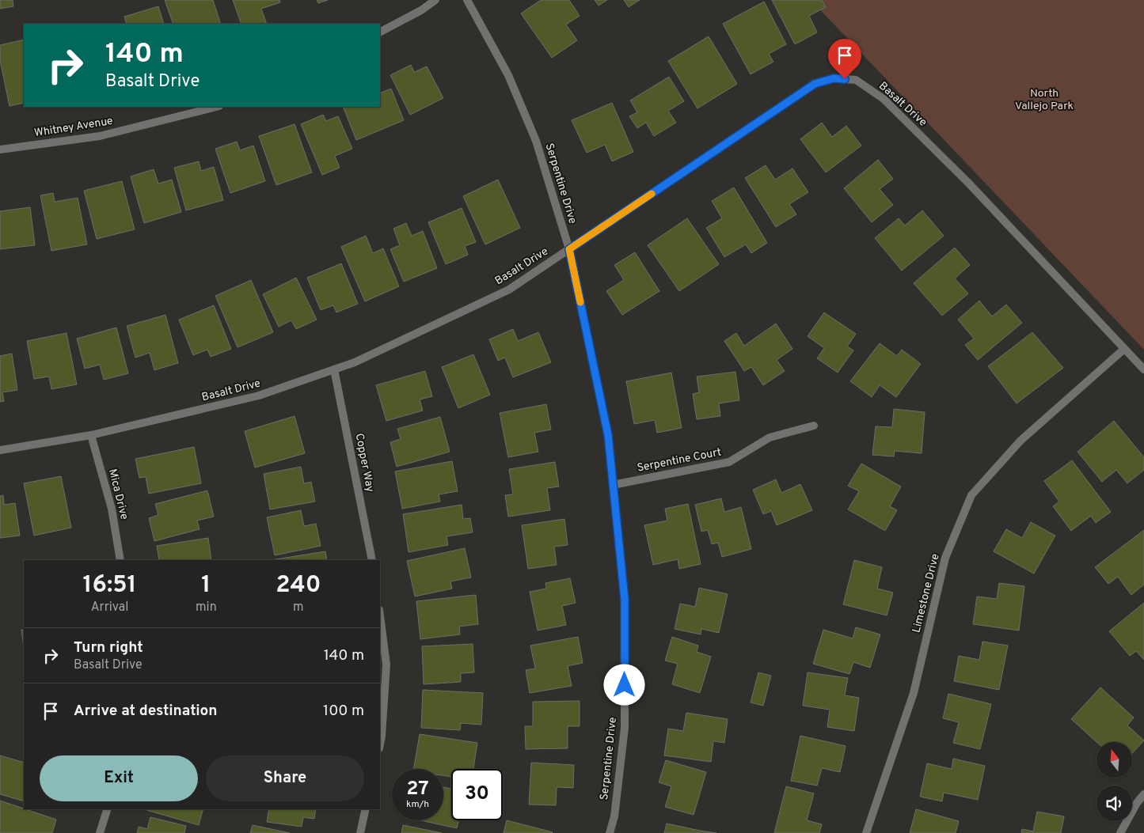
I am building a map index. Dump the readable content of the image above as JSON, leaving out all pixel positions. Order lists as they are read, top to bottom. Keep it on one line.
{"streets":{"street":["Basalt Drive","Whitney Avenue","Serpentine Drive","Serpentine Court","Copper Way","Mica Drive","Limestone Drive"]},"crossings":[["Basalt Drive","Serpentine Drive"],["Basalt Drive","Copper Way"],["Basalt Drive","Mica Drive"],["Basalt Drive","Limestone Drive"],["Serpentine Drive","Serpentine Court"]],"parks":["North Vallejo Park"],"north":"top","page":{"turn":["140 m","Basalt Drive"],"eta":["16:51","Arrival","1","min","240","m"],"list":[{"name":"Turn right","note":"Basalt Drive","value":"140 m"},{"name":"Arrive at destination","value":"100 m"}],"buttons":["Exit","Share"],"speed":"27 km/h","limit":"30"}}
